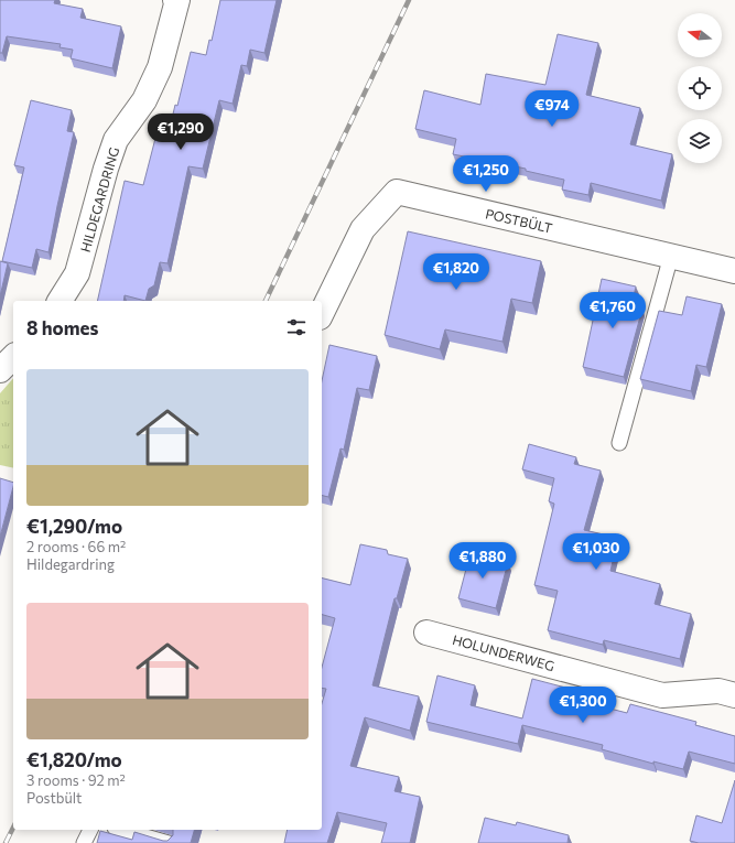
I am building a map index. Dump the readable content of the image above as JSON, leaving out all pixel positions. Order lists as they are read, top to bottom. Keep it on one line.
{"streets":{"street":["HILDEGARDRING","POSTBÜLT","HOLUNDERWEG"]},"north":"left","page":{"price":["€974","€1,290","€1,250","€1,820","€1,760","€1,030","€1,880","€1,300"],"heading":"8 homes","list":[{"name":"€1,290/mo","note":"2 rooms · 66 m² · Hildegardring"},{"name":"€1,820/mo","note":"3 rooms · 92 m² · Postbült"}]}}
